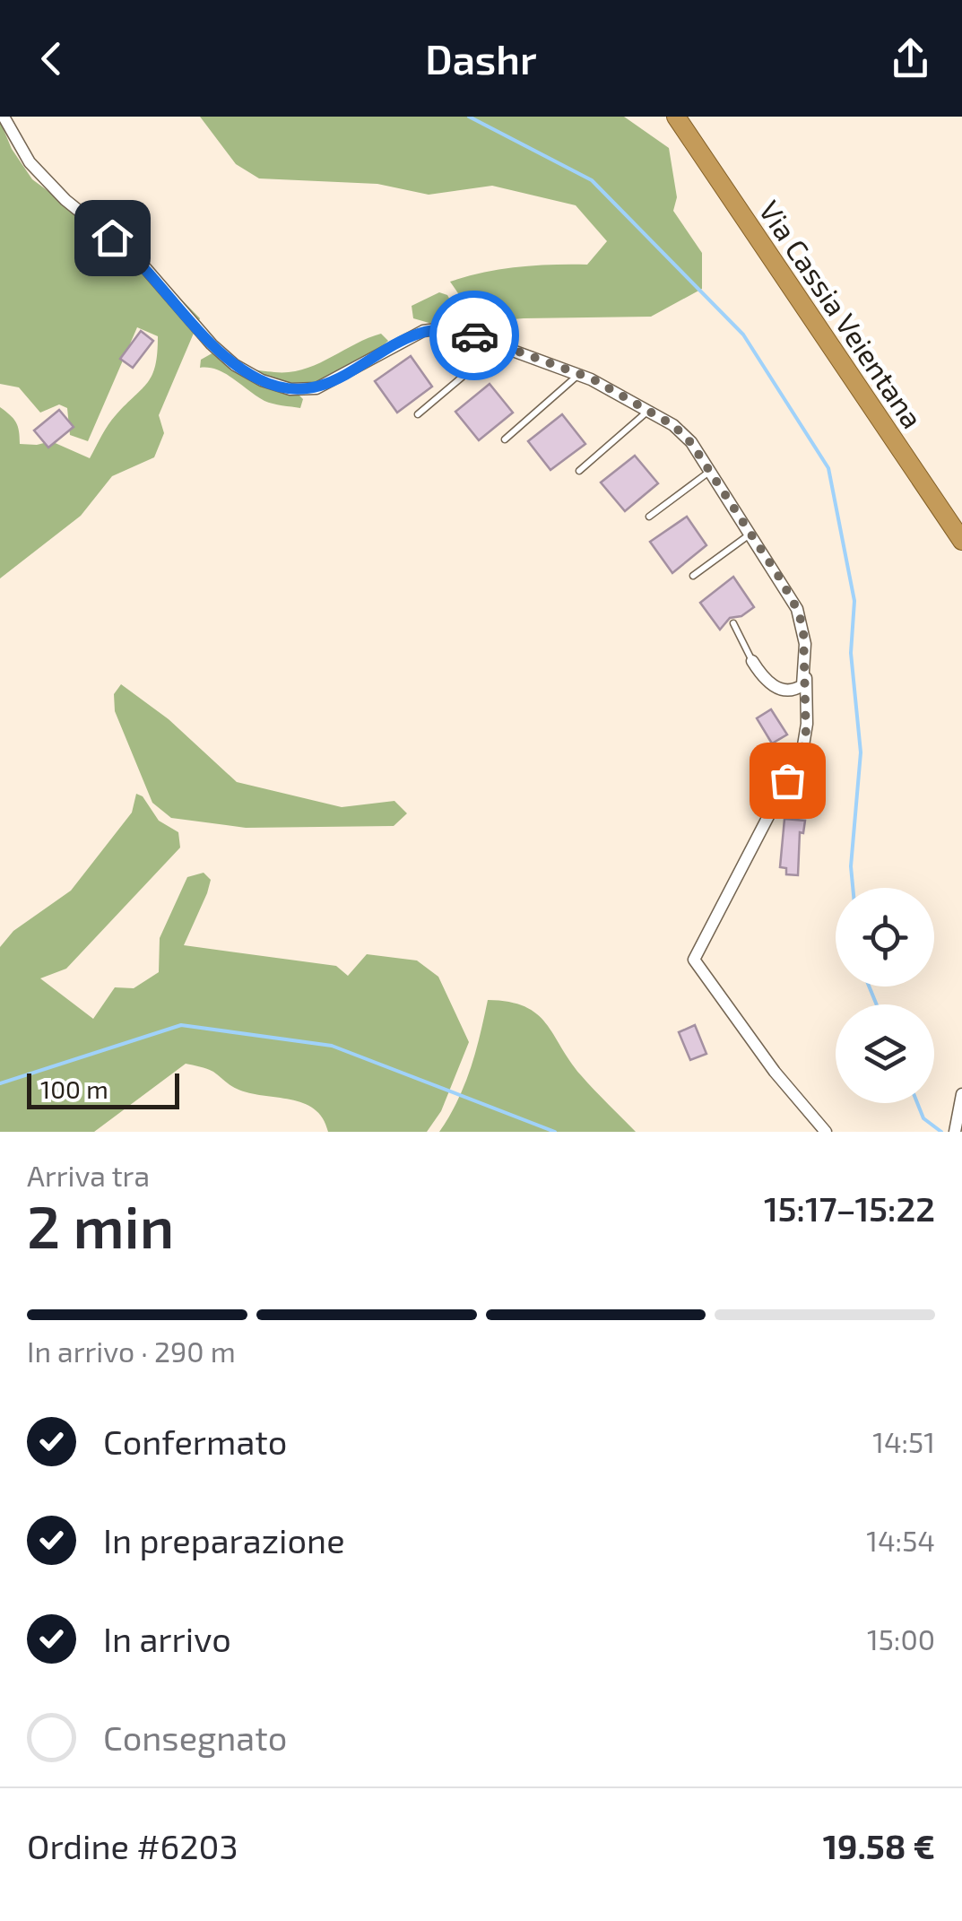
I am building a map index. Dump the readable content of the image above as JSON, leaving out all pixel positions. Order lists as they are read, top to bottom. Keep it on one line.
{"streets":{"highway":["Via Cassia Veientana"]},"scale_bar":"100 m","page":{"header":"Dashr","scale":"100 m","heading":["2 min","Arriva tra","15:17–15:22"],"panel":["Ordine #6203","19.58 €"],"bar":"In arrivo · 290 m","list":[["Confermato","14:51"],["In preparazione","14:54"],["In arrivo","15:00"],"Consegnato"]}}
